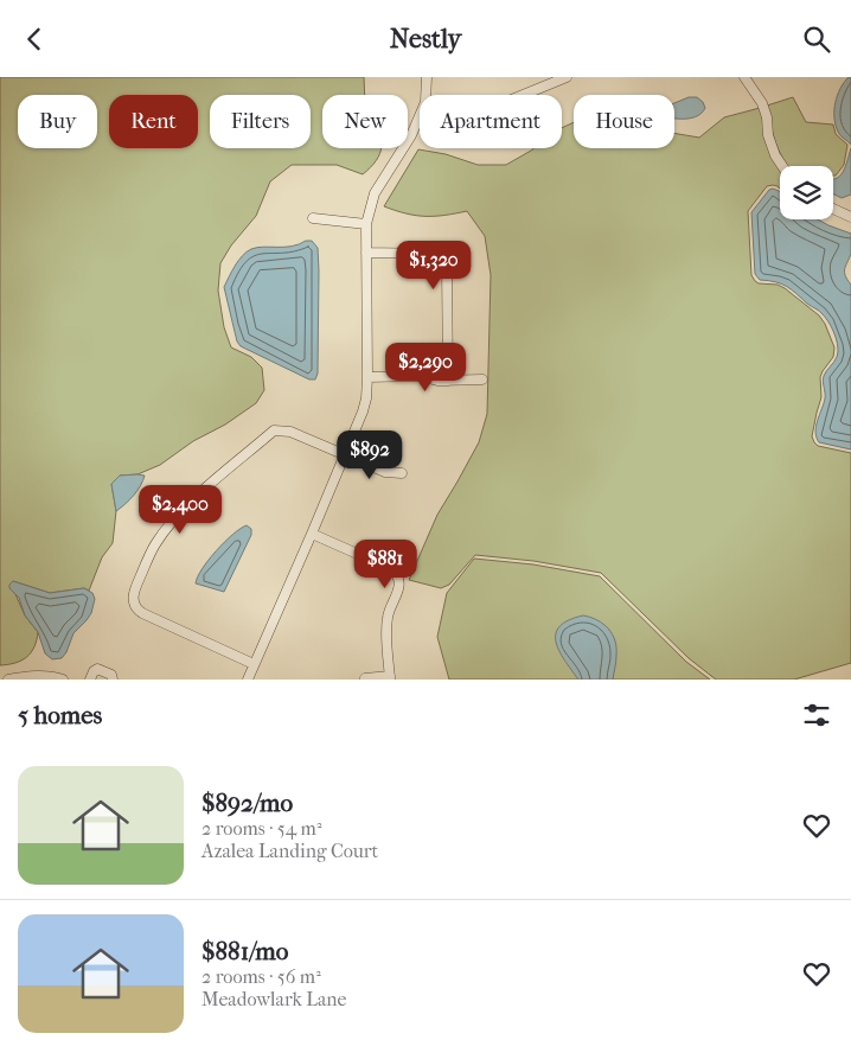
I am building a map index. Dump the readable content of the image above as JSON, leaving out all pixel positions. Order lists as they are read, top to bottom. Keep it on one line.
{"page":{"header":"Nestly","chip":["Buy","Rent","Filters","New","Apartment","House"],"price":["$1,320","$2,290","$892","$2,400","$881"],"heading":"5 homes","list":[{"name":"$892/mo","note":"2 rooms · 54 m² · Azalea Landing Court"},{"name":"$881/mo","note":"2 rooms · 56 m² · Meadowlark Lane"}]}}
